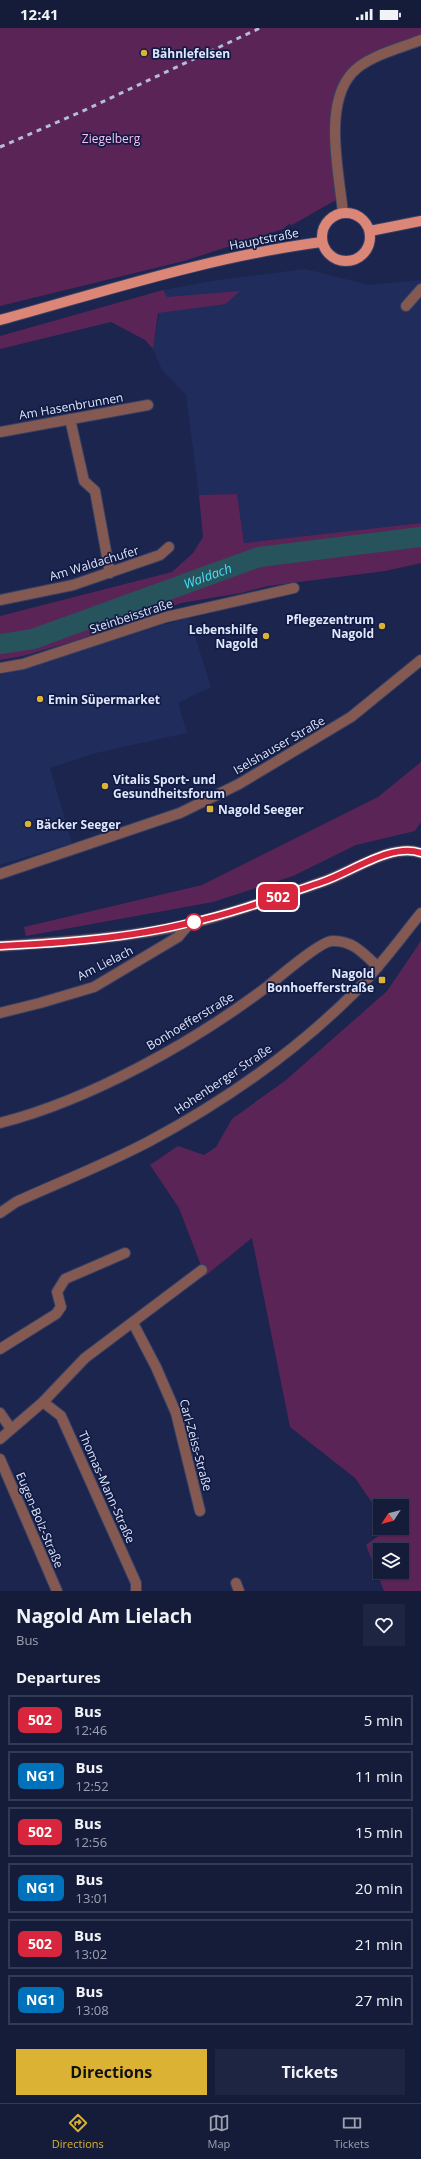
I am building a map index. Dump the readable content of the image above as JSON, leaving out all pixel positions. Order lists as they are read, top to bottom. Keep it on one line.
{"streets":{"main road":["Hauptstraße"],"street":["Am Hasenbrunnen","Am Waldachufer","Steinbeisstraße","Iselshauser Straße","Am Lielach","Bonhoefferstraße","Hohenberger Straße","Carl-Zeiss-Straße","Thomas-Mann-Straße","Eugen-Bolz-Straße"]},"crossings":[["Bonhoefferstraße","Hohenberger Straße"]],"water":["Waldach"],"parks":["Ziegelberg"],"places":{"other":["Bähnlefelsen","Pflegezentrum Nagold","Lebenshilfe Nagold","Emin Süpermarket","Vitalis Sport- und Gesundheitsforum","Bäcker Seeger"],"transit":["Nagold Seeger","Nagold Bonhoefferstraße"]},"lines":["bus line 502"],"north":"bottom left","page":{"status":"12:41","on_map":"502","heading":[["Nagold Am Lielach","Bus"],"Departures"],"list":[{"mark":"502","name":"Bus","note":"12:46","value":"5 min"},{"mark":"NG1","name":"Bus","note":"12:52","value":"11 min"},{"mark":"502","name":"Bus","note":"12:56","value":"15 min"},{"mark":"NG1","name":"Bus","note":"13:01","value":"20 min"},{"mark":"502","name":"Bus","note":"13:02","value":"21 min"},{"mark":"NG1","name":"Bus","note":"13:08","value":"27 min"}],"buttons":["Directions","Tickets"],"tabs":["Directions","Map","Tickets"]}}
